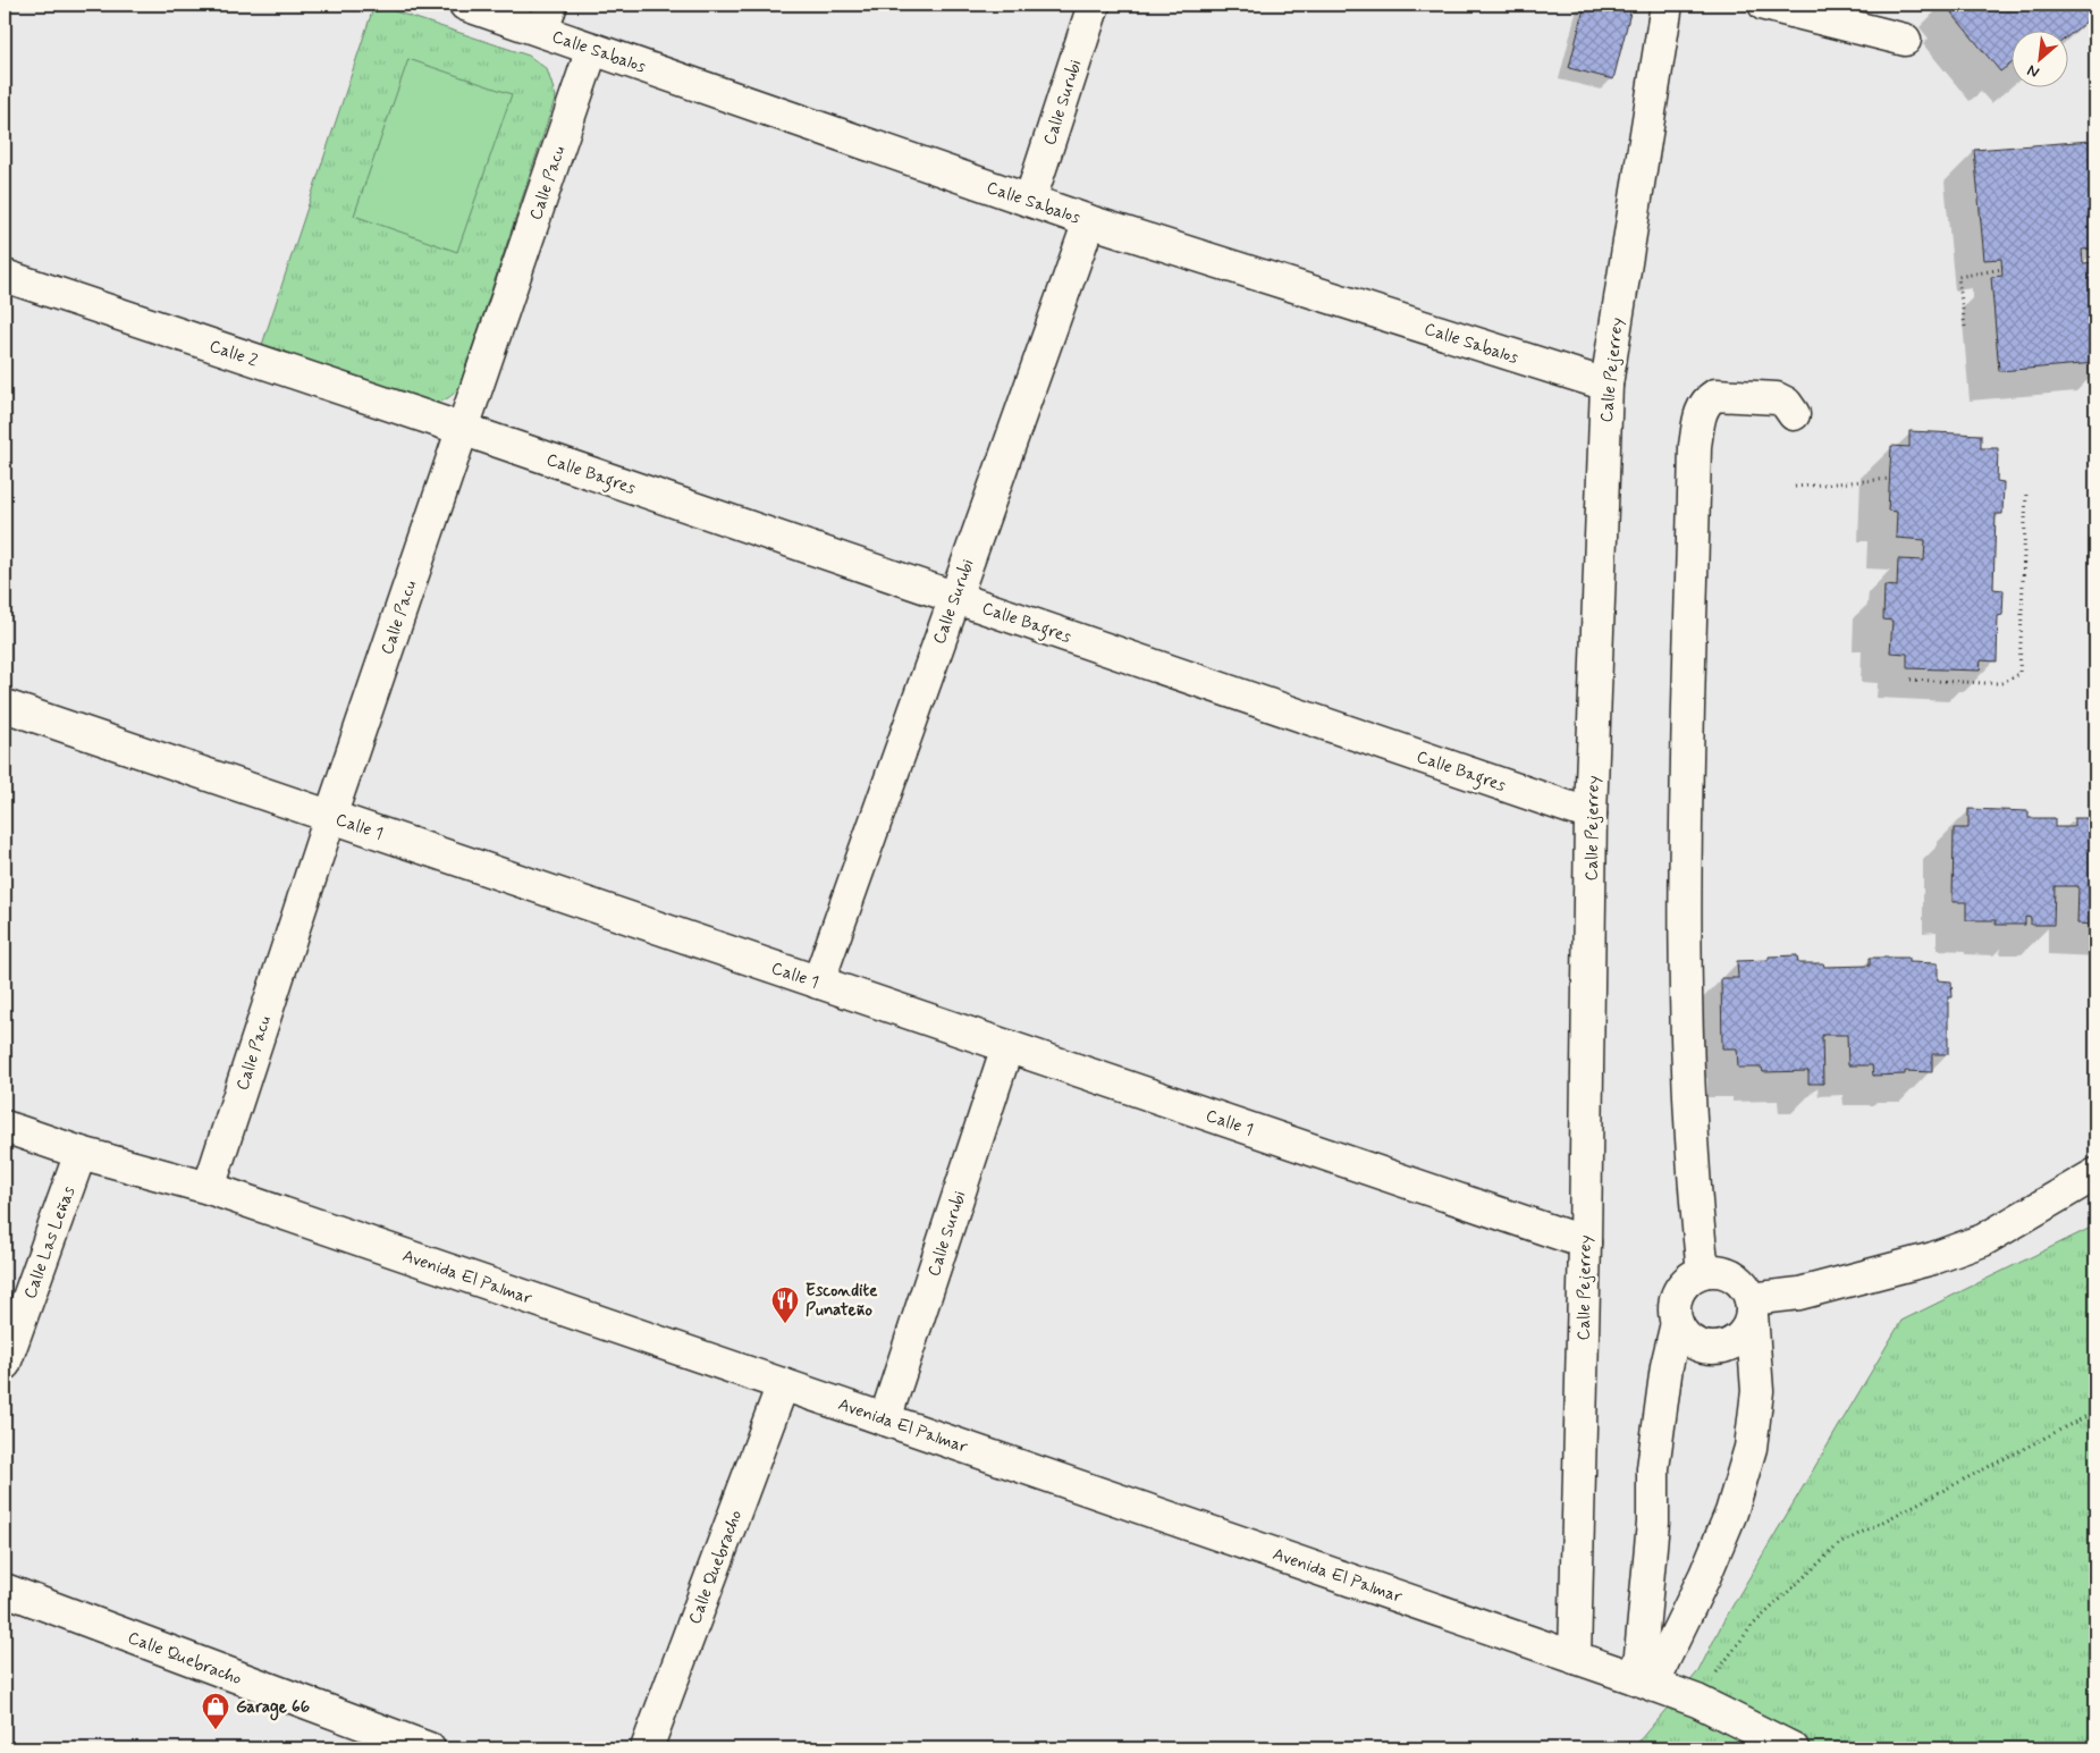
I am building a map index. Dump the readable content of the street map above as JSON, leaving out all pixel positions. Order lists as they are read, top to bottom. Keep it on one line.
{"streets":{"street":["Calle Sabalos","Calle Surubi","Calle Pacu","Calle 2","Calle Pejerrey","Calle Bagres","Calle 1","Calle Las Leñas","Avenida El Palmar","Calle Quebracho"]},"crossings":[["Calle Sabalos","Calle Surubi"],["Calle Sabalos","Calle Pacu"],["Calle Sabalos","Calle Pejerrey"],["Calle Surubi","Calle Bagres"],["Calle Surubi","Calle 1"],["Calle Surubi","Avenida El Palmar"],["Calle Pacu","Calle 2"],["Calle Pacu","Calle Bagres"],["Calle Pacu","Calle 1"],["Calle Pacu","Avenida El Palmar"],["Calle 2","Calle Bagres"],["Calle Pejerrey","Calle Bagres"],["Calle Pejerrey","Calle 1"],["Calle Pejerrey","Avenida El Palmar"],["Calle Las Leñas","Avenida El Palmar"],["Avenida El Palmar","Calle Quebracho"]],"places":{"restaurant":["Escondite Punateño"],"shop":["Garage 66"]},"north":"bottom left"}
